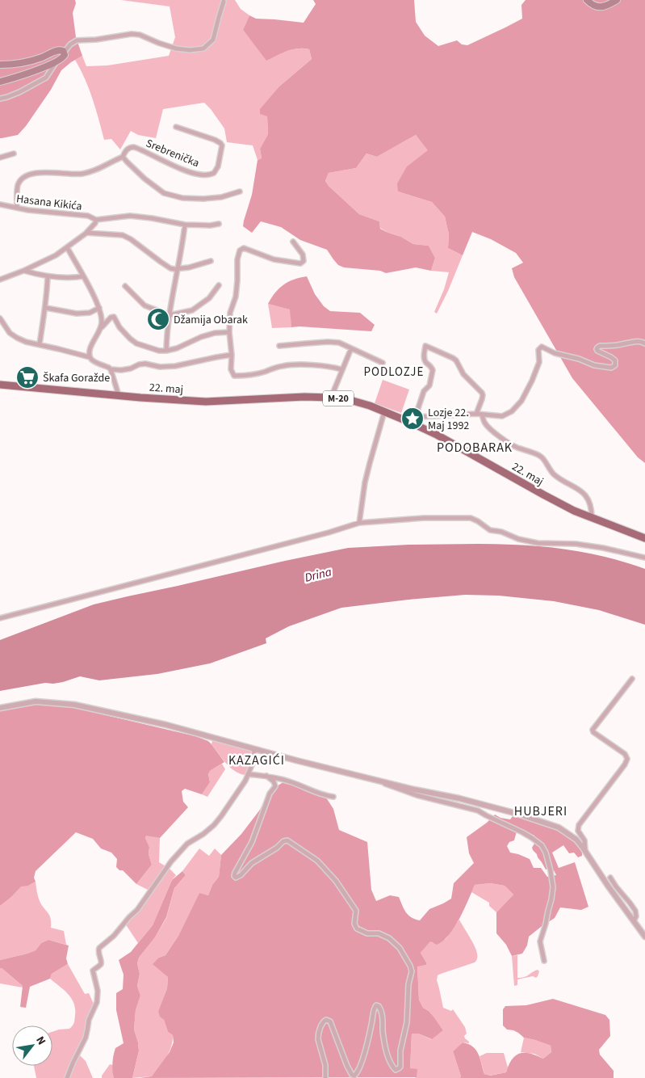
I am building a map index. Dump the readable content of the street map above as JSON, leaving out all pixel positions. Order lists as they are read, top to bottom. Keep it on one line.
{"streets":{"main road":["22. maj","M-20"],"street":["Srebrenička","Hasana Kikića"]},"crossings":[["Srebrenička","Hasana Kikića"]],"districts":["PODLOZJE","PODOBARAK","KAZAGIĆI","HUBJERI"],"water":["Drina"],"places":{"mosque":["Džamija Obarak"],"supermarket":["Škafa Goražde"],"place":["Lozje 22. Maj 1992"]},"north":"top right"}
